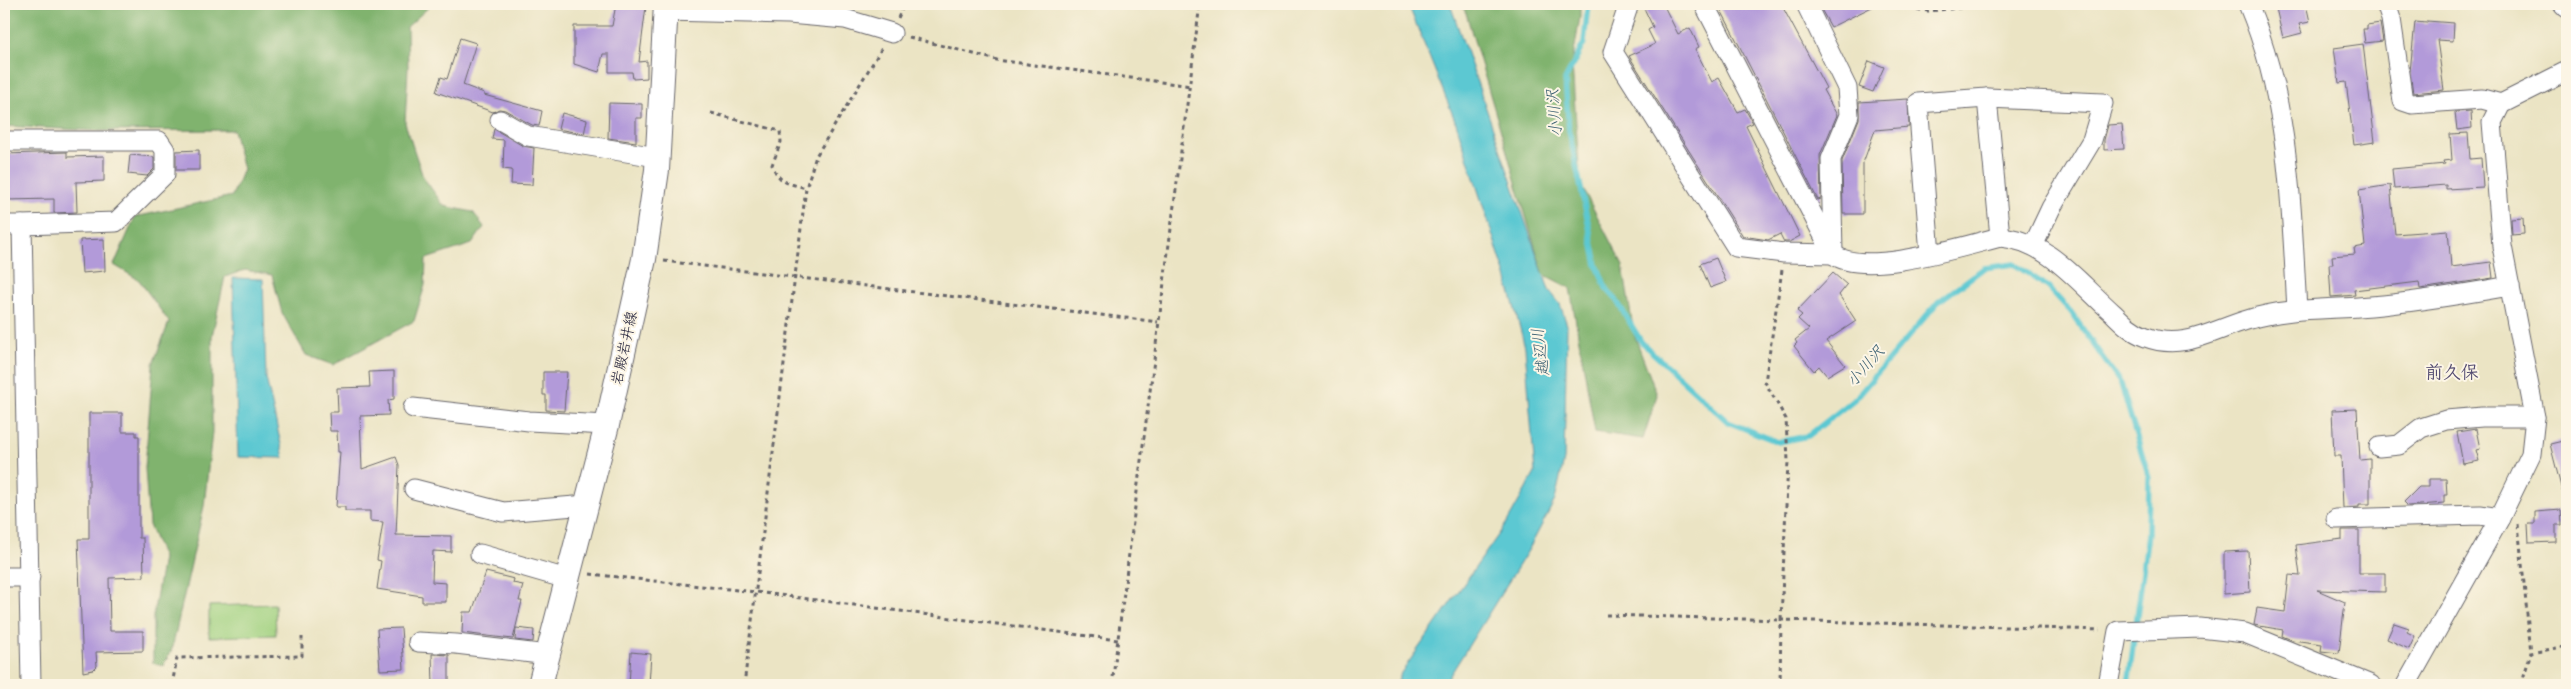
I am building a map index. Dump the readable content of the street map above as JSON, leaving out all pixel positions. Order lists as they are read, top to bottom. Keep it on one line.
{"streets":{"main road":["岩殿岩井線"]},"districts":["前久保"],"water":["小川沢","越辺川"]}
